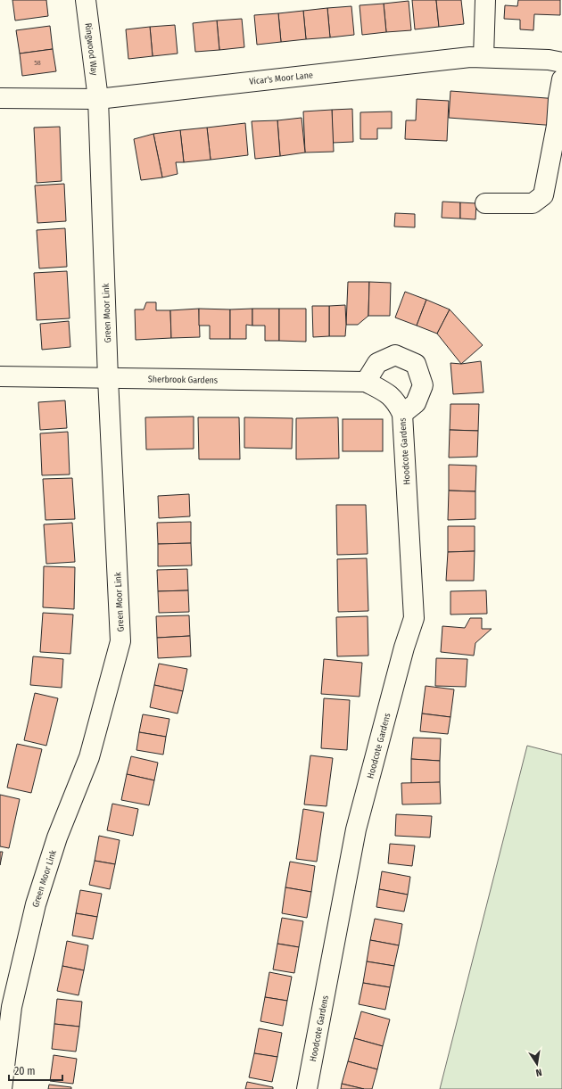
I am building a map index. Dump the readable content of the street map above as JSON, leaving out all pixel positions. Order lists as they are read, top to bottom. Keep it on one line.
{"streets":{"street":["Ringwood Way","Vicar's Moor Lane","Green Moor Link","Sherbrook Gardens","Hoodcote Gardens"]},"crossings":[["Ringwood Way","Vicar's Moor Lane"],["Ringwood Way","Green Moor Link"],["Vicar's Moor Lane","Green Moor Link"],["Green Moor Link","Sherbrook Gardens"],["Sherbrook Gardens","Hoodcote Gardens"]],"house_numbers":["58"],"scale_bar":"20 m","north":"bottom"}
